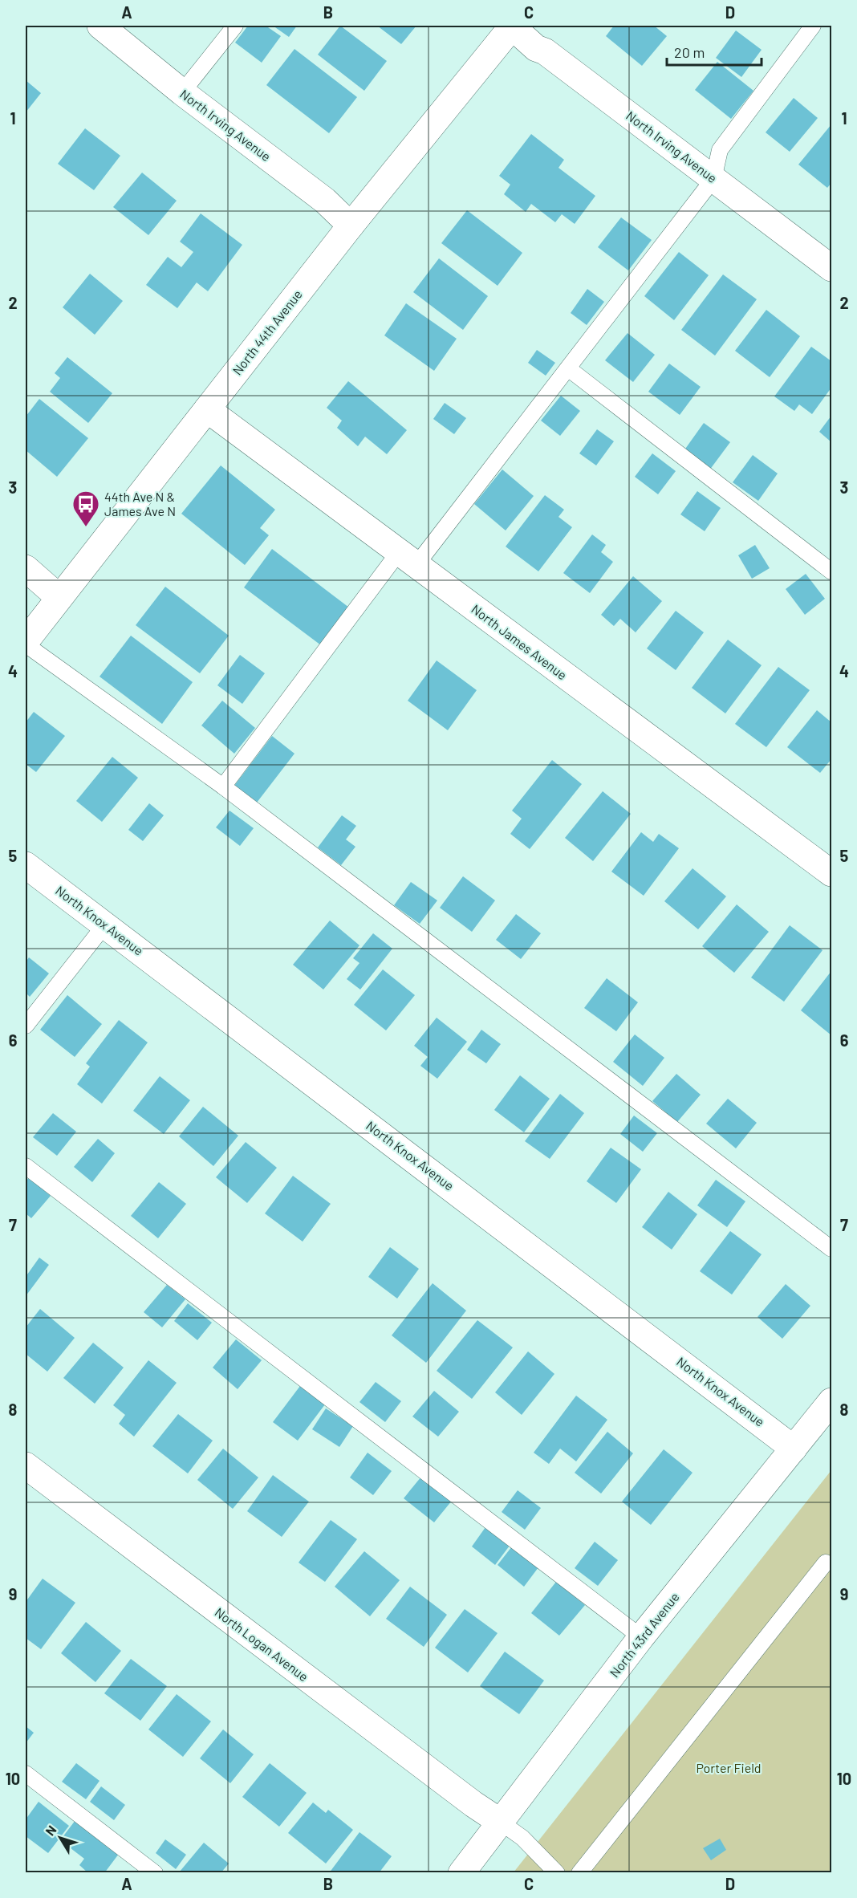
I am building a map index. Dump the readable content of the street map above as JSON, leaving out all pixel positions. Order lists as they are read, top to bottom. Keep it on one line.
{"streets":{"street":["North Irving Avenue","North 44th Avenue","North James Avenue","North Knox Avenue","North 43rd Avenue","North Logan Avenue"]},"crossings":[["North Irving Avenue","North 44th Avenue"],["North 44th Avenue","North James Avenue"],["North Knox Avenue","North 43rd Avenue"],["North 43rd Avenue","North Logan Avenue"]],"parks":["Porter Field"],"places":{"bus stop":["44th Ave N & James Ave N"]},"scale_bar":"20 m","north":"top left","grid":{"columns":["A","B","C","D"],"rows":["1","2","3","4","5","6","7","8","9","10"]}}
